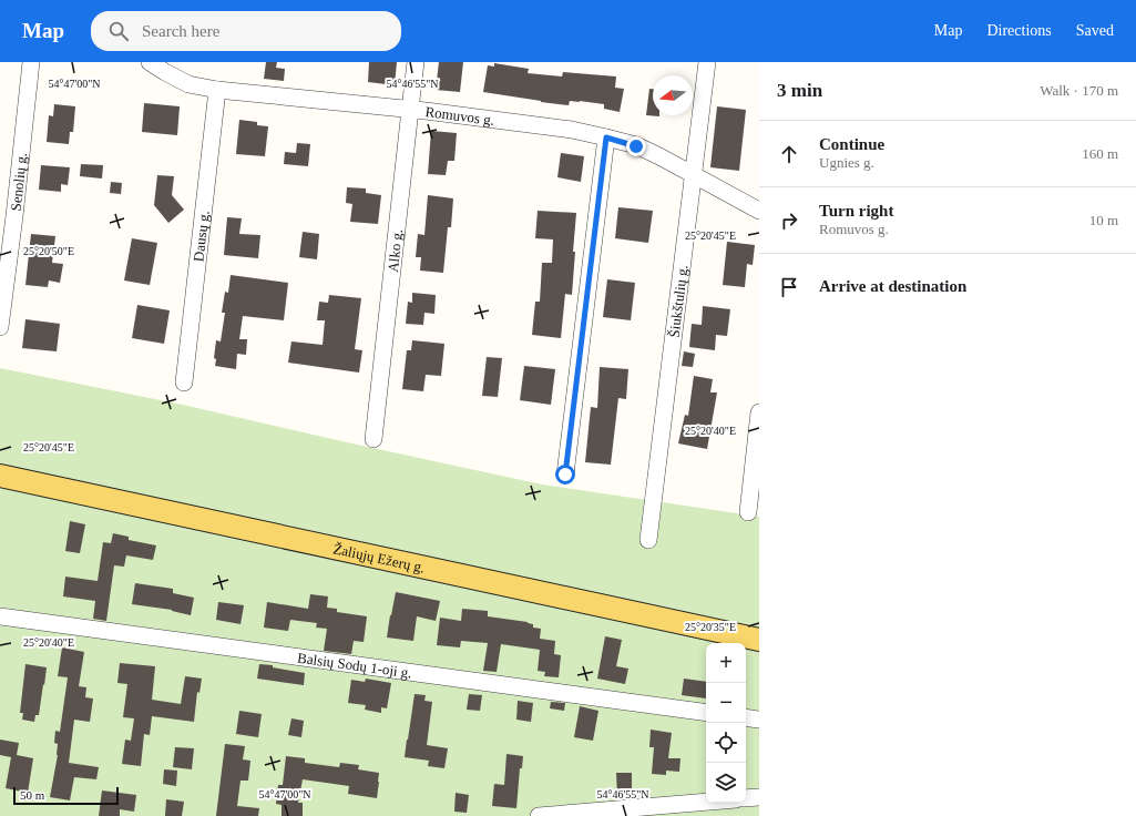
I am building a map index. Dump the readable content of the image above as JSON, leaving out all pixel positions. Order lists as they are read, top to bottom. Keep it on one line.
{"streets":{"main road":["Žaliųjų Ežerų g."],"street":["Romuvos g.","Senolių g.","Dausų g.","Alko g.","Šiukštulių g.","Balsių Sodų 1-oji g."]},"crossings":[["Romuvos g.","Dausų g."],["Romuvos g.","Alko g."],["Romuvos g.","Šiukštulių g."]],"scale_bar":"50 m","north":"left","page":{"header":"Map","search":"Search here","nav":["Map","Directions","Saved"],"heading":["3 min","Walk · 170 m"],"list":[["Continue","Ugnies g.","160 m"],["Turn right","Romuvos g.","10 m"],"Arrive at destination"],"map_buttons":["+","−"],"scale":"50 m"},"coordinates":["54°47'00\"N","54°46'55\"N","25°20'45\"E","25°20'50\"E","25°20'40\"E","25°20'35\"E"]}
